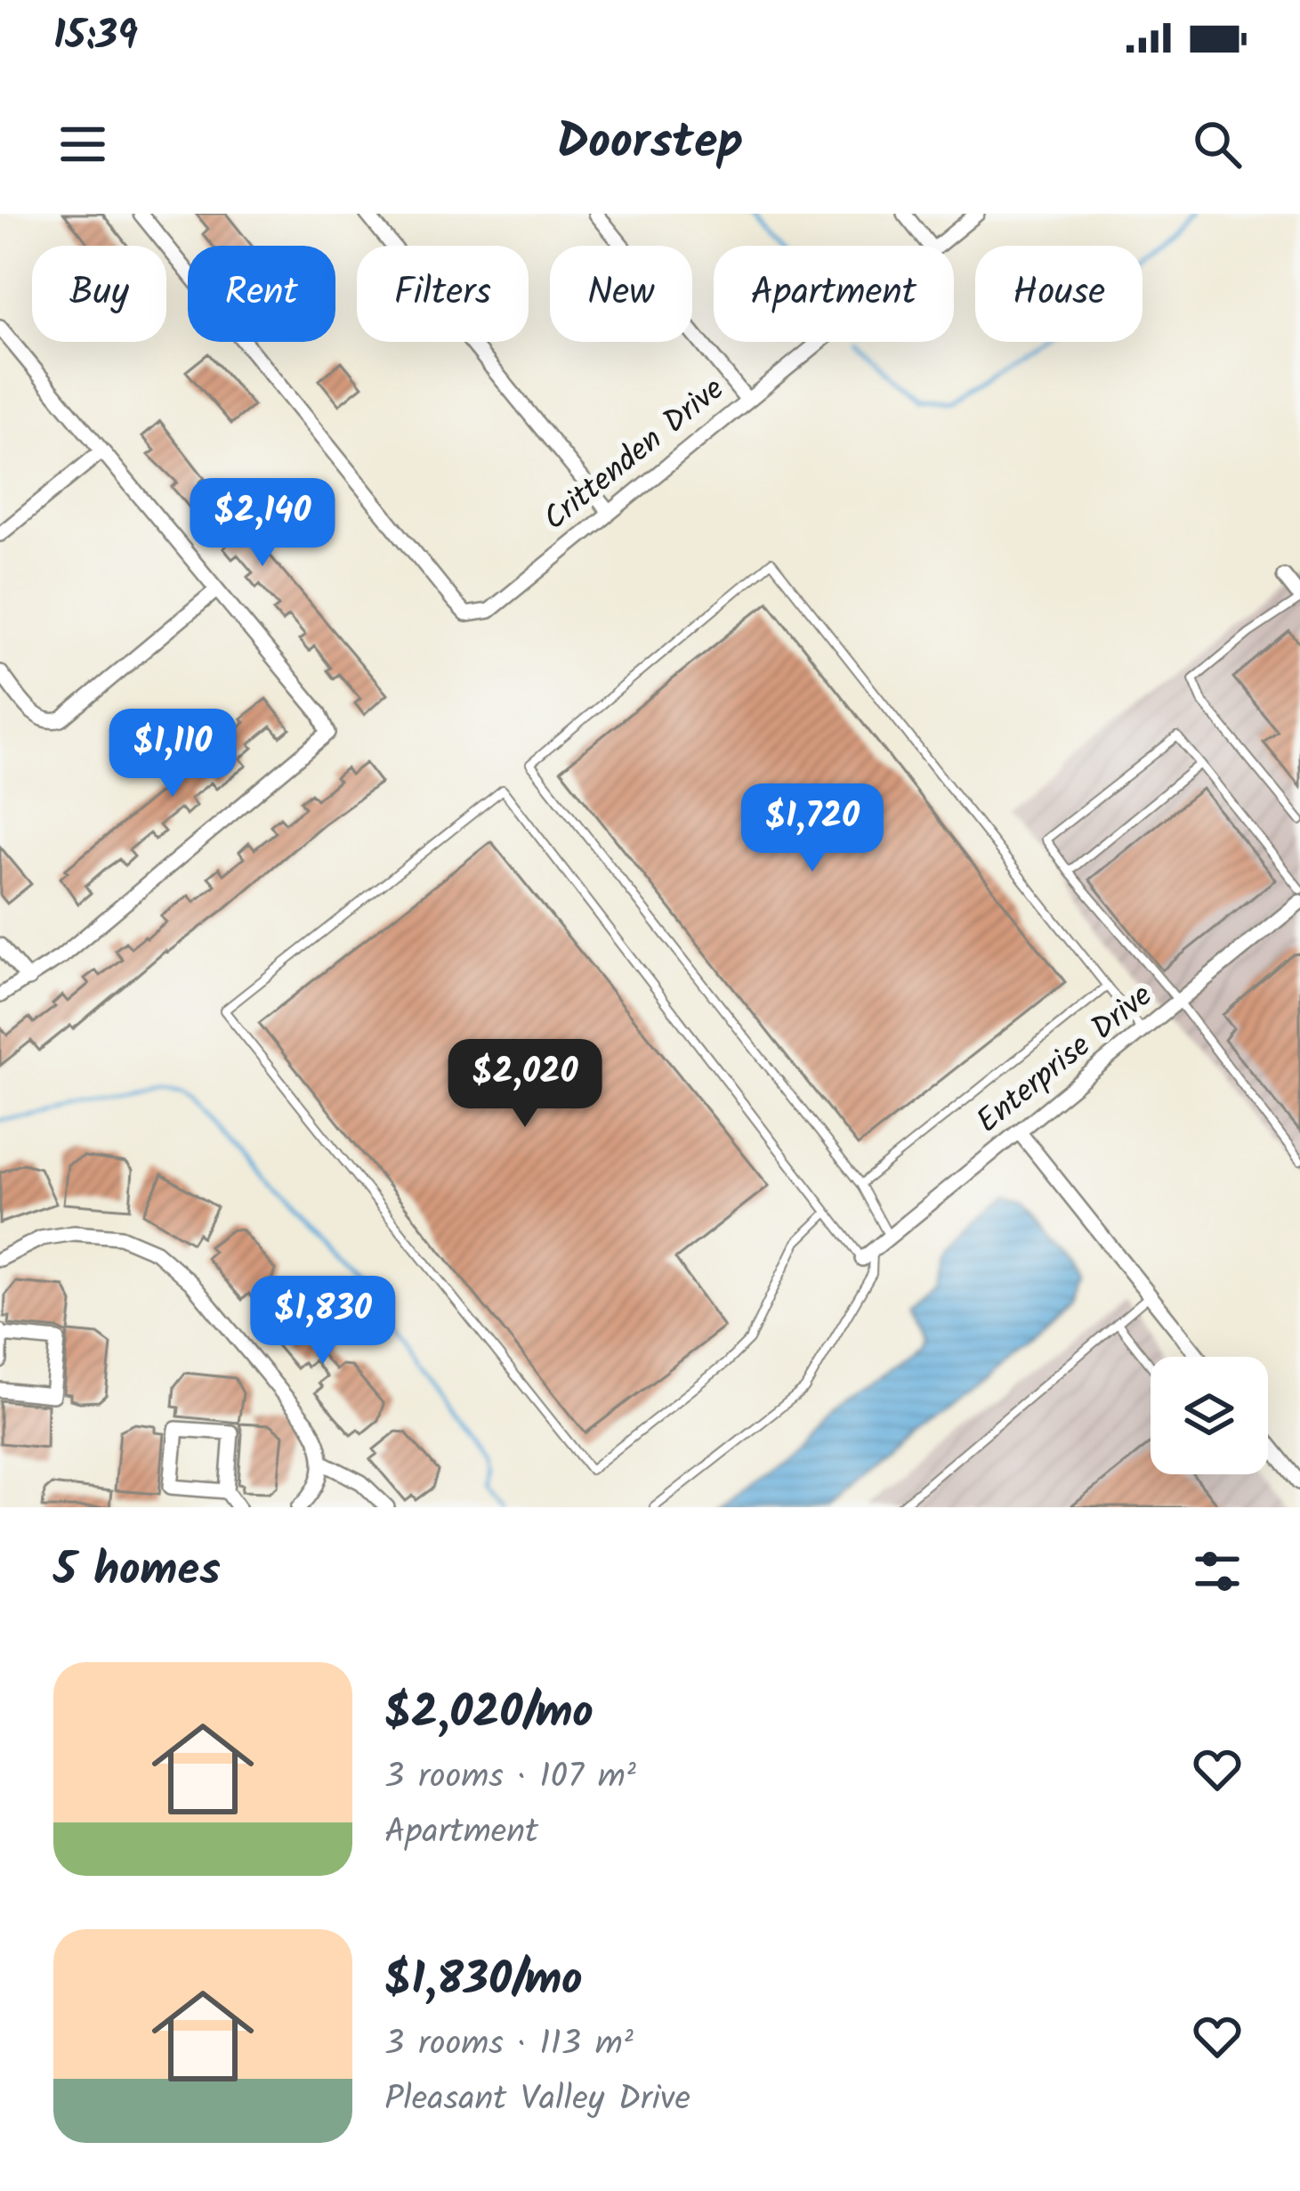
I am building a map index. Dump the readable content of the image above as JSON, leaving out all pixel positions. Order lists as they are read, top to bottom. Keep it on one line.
{"streets":{"street":["Crittenden Drive","Enterprise Drive"]},"page":{"status":"15:39","header":"Doorstep","chip":["Buy","Rent","Filters","New","Apartment","House"],"price":["$2,140","$1,110","$1,720","$2,020","$1,830"],"heading":"5 homes","list":[{"name":"$2,020/mo","note":"3 rooms · 107 m² · Apartment"},{"name":"$1,830/mo","note":"3 rooms · 113 m² · Pleasant Valley Drive"}]}}
